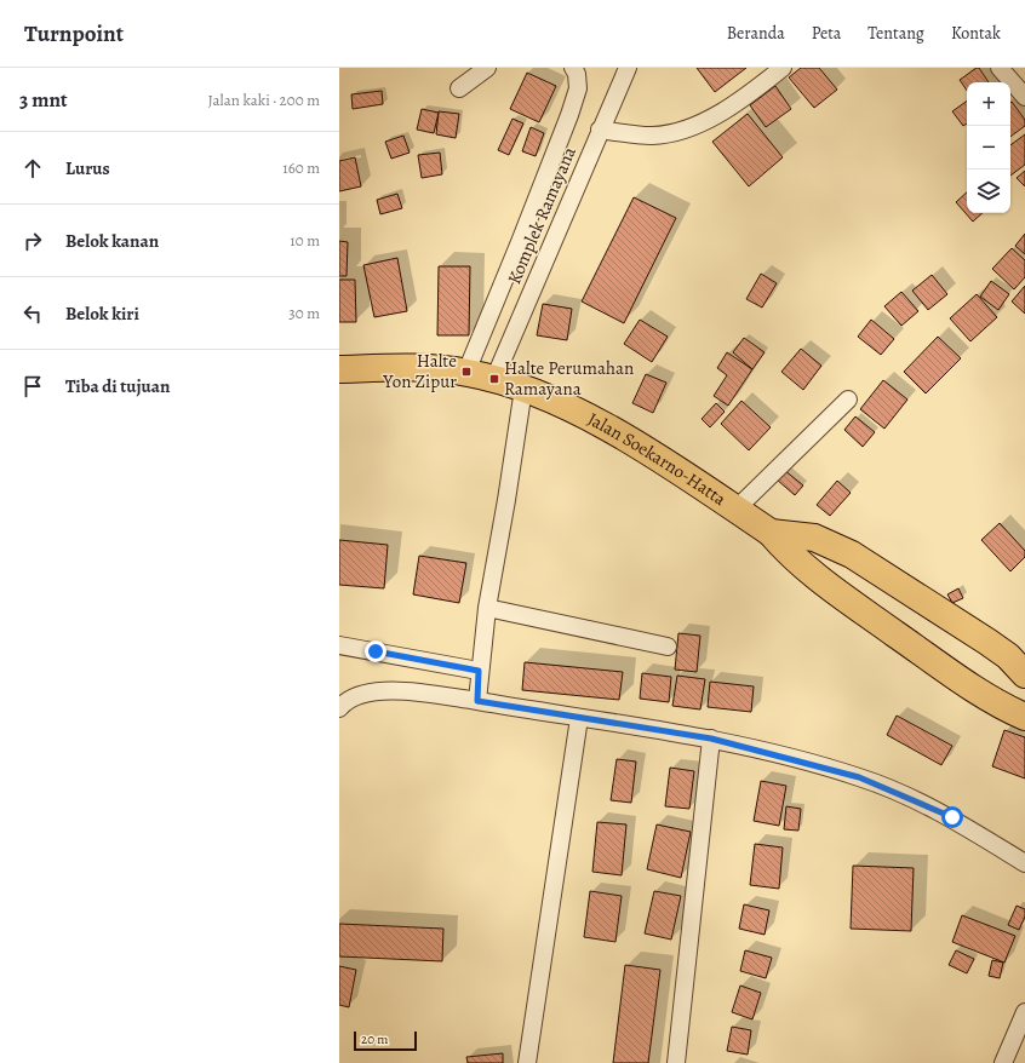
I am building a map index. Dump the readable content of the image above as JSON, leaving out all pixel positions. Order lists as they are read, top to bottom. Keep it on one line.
{"streets":{"highway":["Jalan Soekarno-Hatta"],"street":["Komplek Ramayana"]},"crossings":[["Komplek Ramayana","Jalan Soekarno-Hatta"]],"places":{"transit":["Halte Yon Zipur","Halte Perumahan Ramayana"]},"scale_bar":"20 m","page":{"header":"Turnpoint","nav":["Beranda","Peta","Tentang","Kontak"],"heading":["3 mnt","Jalan kaki · 200 m"],"map_buttons":["+","−"],"list":[["Lurus","160 m"],["Belok kanan","10 m"],["Belok kiri","30 m"],"Tiba di tujuan"],"scale":"20 m"}}
